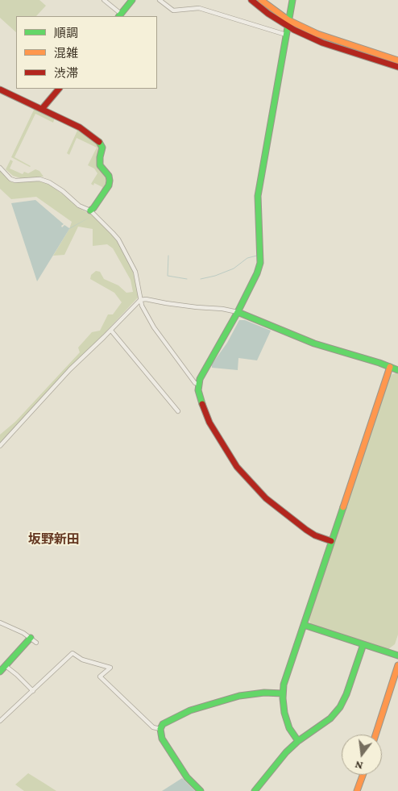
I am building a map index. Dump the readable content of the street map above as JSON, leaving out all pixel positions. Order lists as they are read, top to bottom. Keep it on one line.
{"districts":["坂野新田"],"legend":["順調","混雑","渋滞"],"north":"bottom"}
